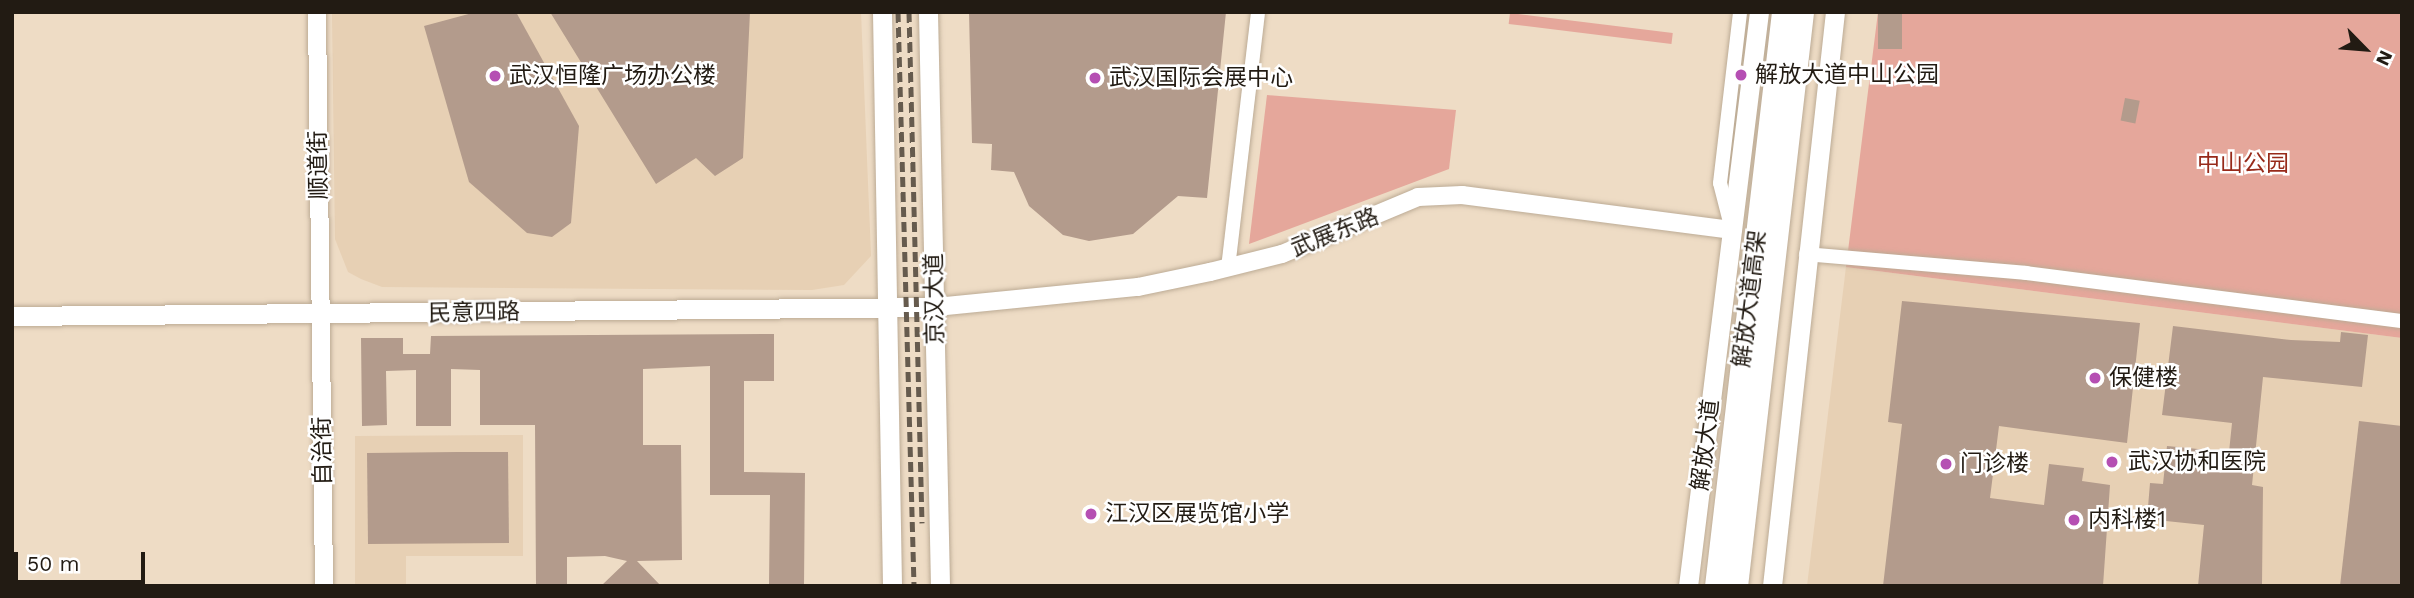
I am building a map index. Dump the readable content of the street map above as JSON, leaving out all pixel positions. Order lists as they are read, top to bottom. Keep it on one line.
{"streets":{"main road":["京汉大道","解放大道高架","民意四路","解放大道"],"street":["顺道街","武展东路","自治街"]},"crossings":[["顺道街","民意四路"],["顺道街","自治街"],["武展东路","京汉大道"],["武展东路","民意四路"],["武展东路","解放大道"],["京汉大道","民意四路"],["民意四路","自治街"]],"parks":["中山公园"],"places":["解放大道中山公园","武汉恒隆广场办公楼","武汉国际会展中心","保健楼","武汉协和医院","门诊楼","江汉区展览馆小学","内科楼1"],"scale_bar":"50 m","north":"bottom right"}
